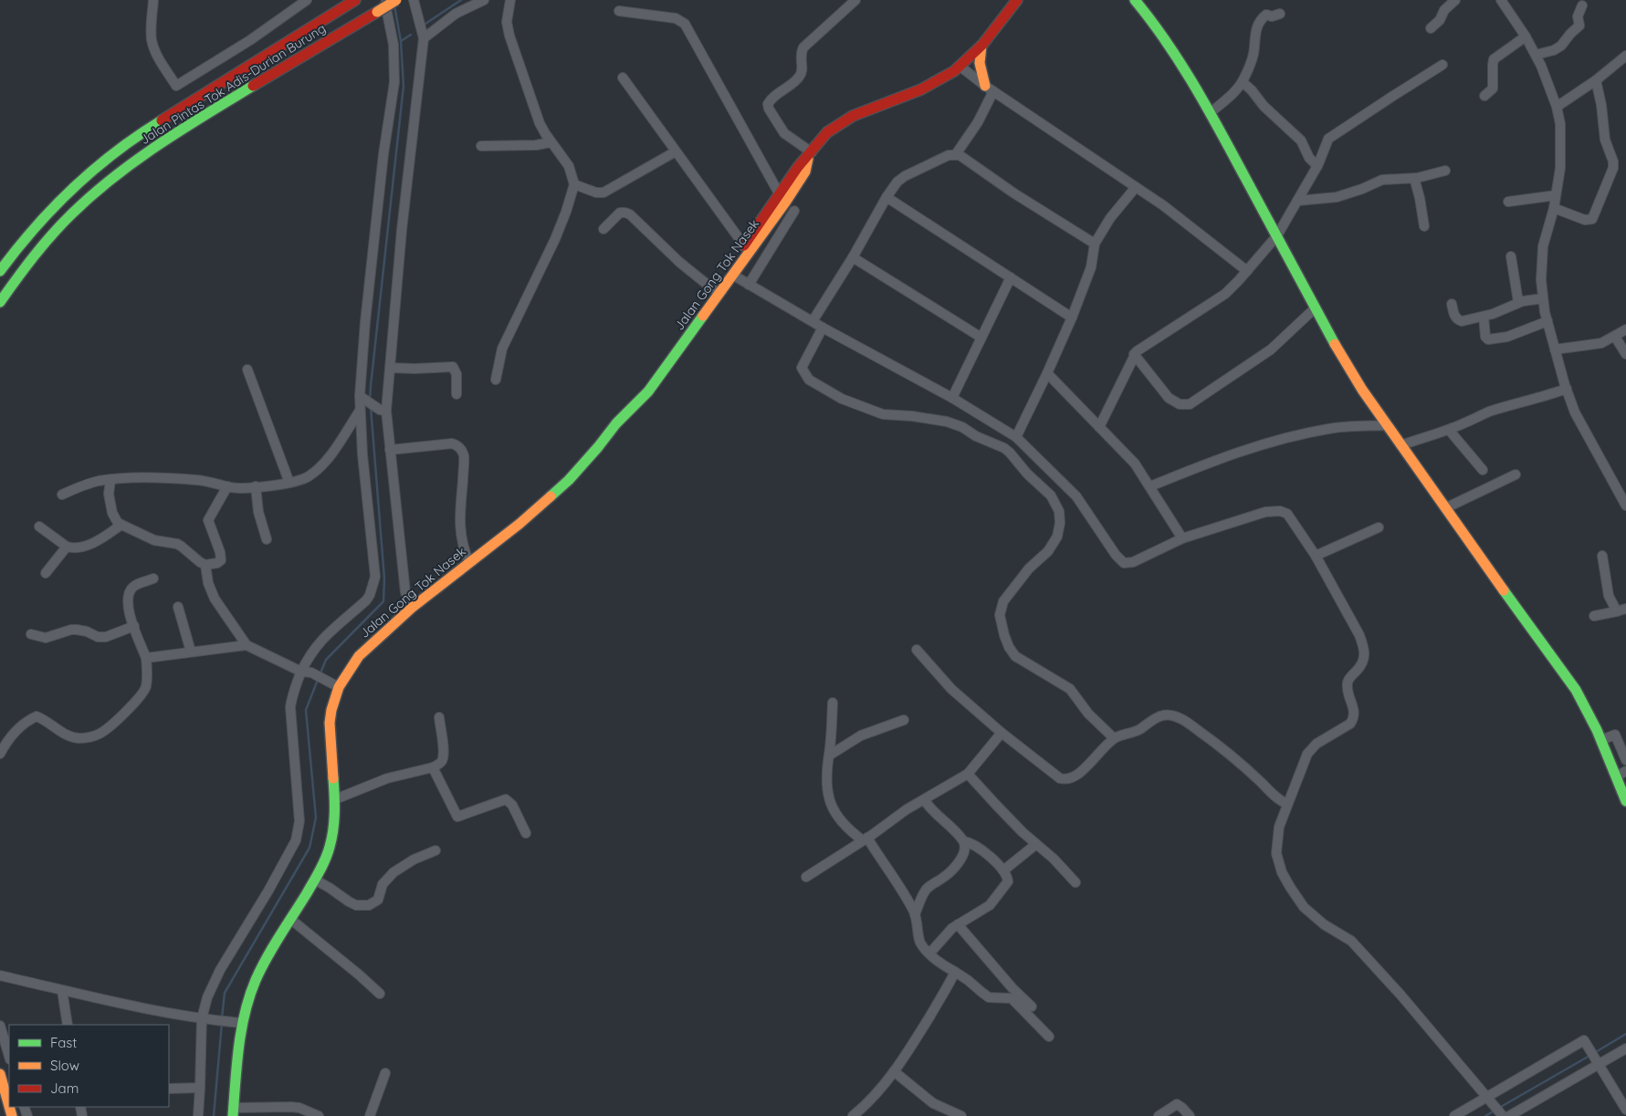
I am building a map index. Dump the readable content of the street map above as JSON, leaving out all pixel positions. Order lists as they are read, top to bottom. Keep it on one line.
{"streets":{"main road":["Jalan Pintas Tok Adis-Durian Burung","Jalan Gong Tok Nasek"]},"legend":["Fast","Slow","Jam"]}
